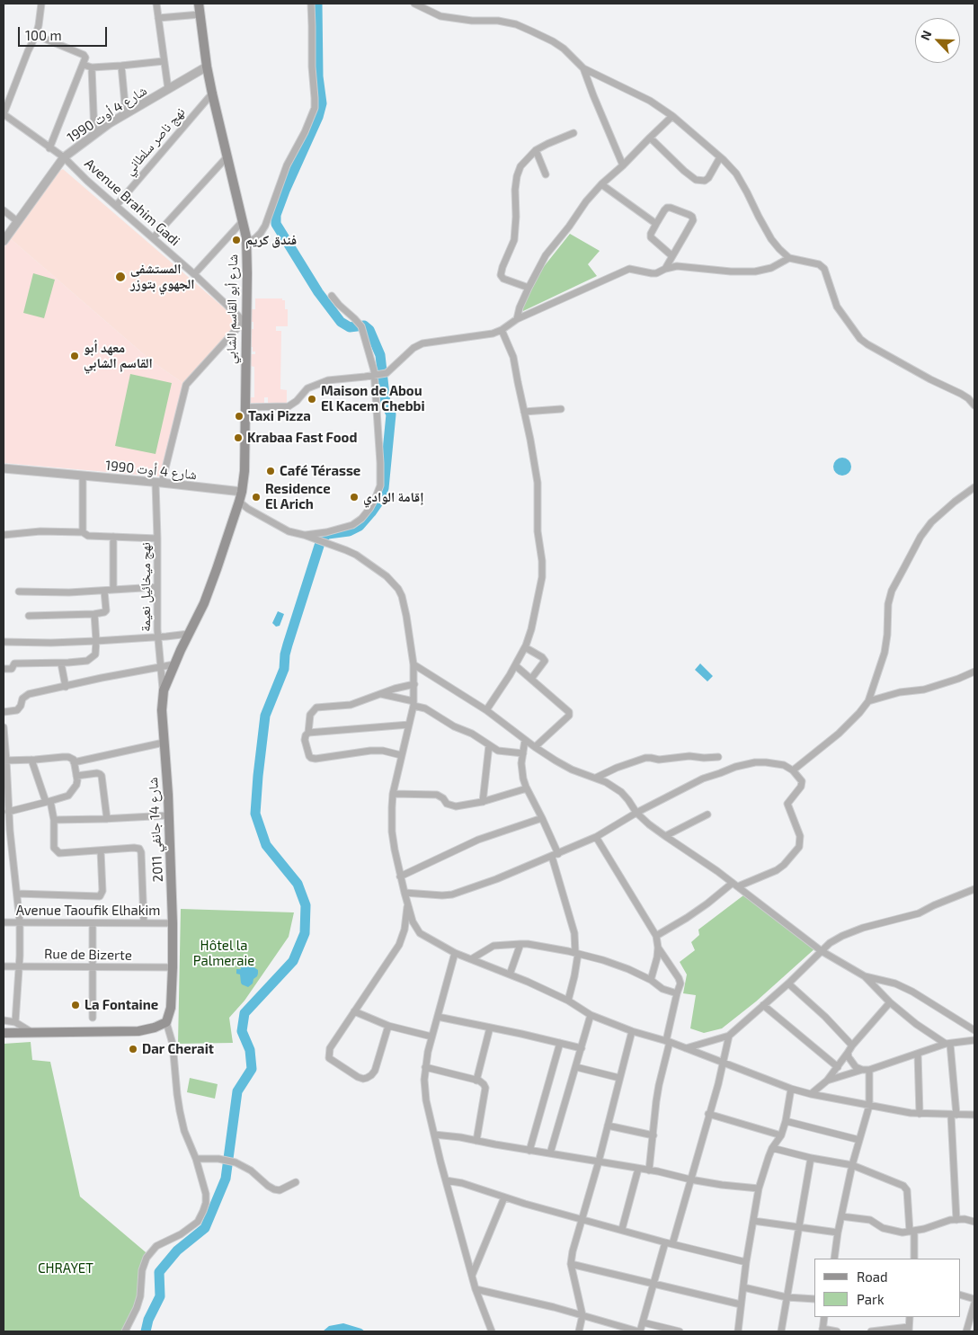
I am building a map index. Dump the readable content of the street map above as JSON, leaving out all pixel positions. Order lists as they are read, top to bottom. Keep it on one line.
{"streets":{"main road":["شارع أبو القاسم الشابي","شارع 14 جانفي 2011"],"street":["شارع 4 أوت 1990","نهج ناصر سلطاني","Avenue Brahim Gadi","نهج ميخائيل نعيمة","Avenue Taoufik Elhakim","Rue de Bizerte"]},"crossings":[["شارع 4 أوت 1990","Avenue Brahim Gadi"],["شارع 4 أوت 1990","شارع أبو القاسم الشابي"],["شارع 4 أوت 1990","نهج ميخائيل نعيمة"],["شارع 4 أوت 1990","شارع 14 جانفي 2011"],["نهج ناصر سلطاني","Avenue Brahim Gadi"],["نهج ناصر سلطاني","شارع أبو القاسم الشابي"],["Avenue Brahim Gadi","شارع أبو القاسم الشابي"],["Avenue Brahim Gadi","نهج ميخائيل نعيمة"],["شارع أبو القاسم الشابي","نهج ميخائيل نعيمة"],["شارع أبو القاسم الشابي","شارع 14 جانفي 2011"],["نهج ميخائيل نعيمة","شارع 14 جانفي 2011"],["شارع 14 جانفي 2011","Avenue Taoufik Elhakim"],["شارع 14 جانفي 2011","Rue de Bizerte"]],"parks":["Hôtel la Palmeraie","CHRAYET"],"places":["فندق كريم","المستشفى الجهوي بتوزر","معهد أبو القاسم الشابي","Maison de Abou El Kacem Chebbi","Taxi Pizza","Krabaa Fast Food","Café Térasse","Residence El Arich","إقامة الوادي","La Fontaine","Dar Cherait"],"legend":["Road","Park"],"scale_bar":"100 m","north":"top left"}
